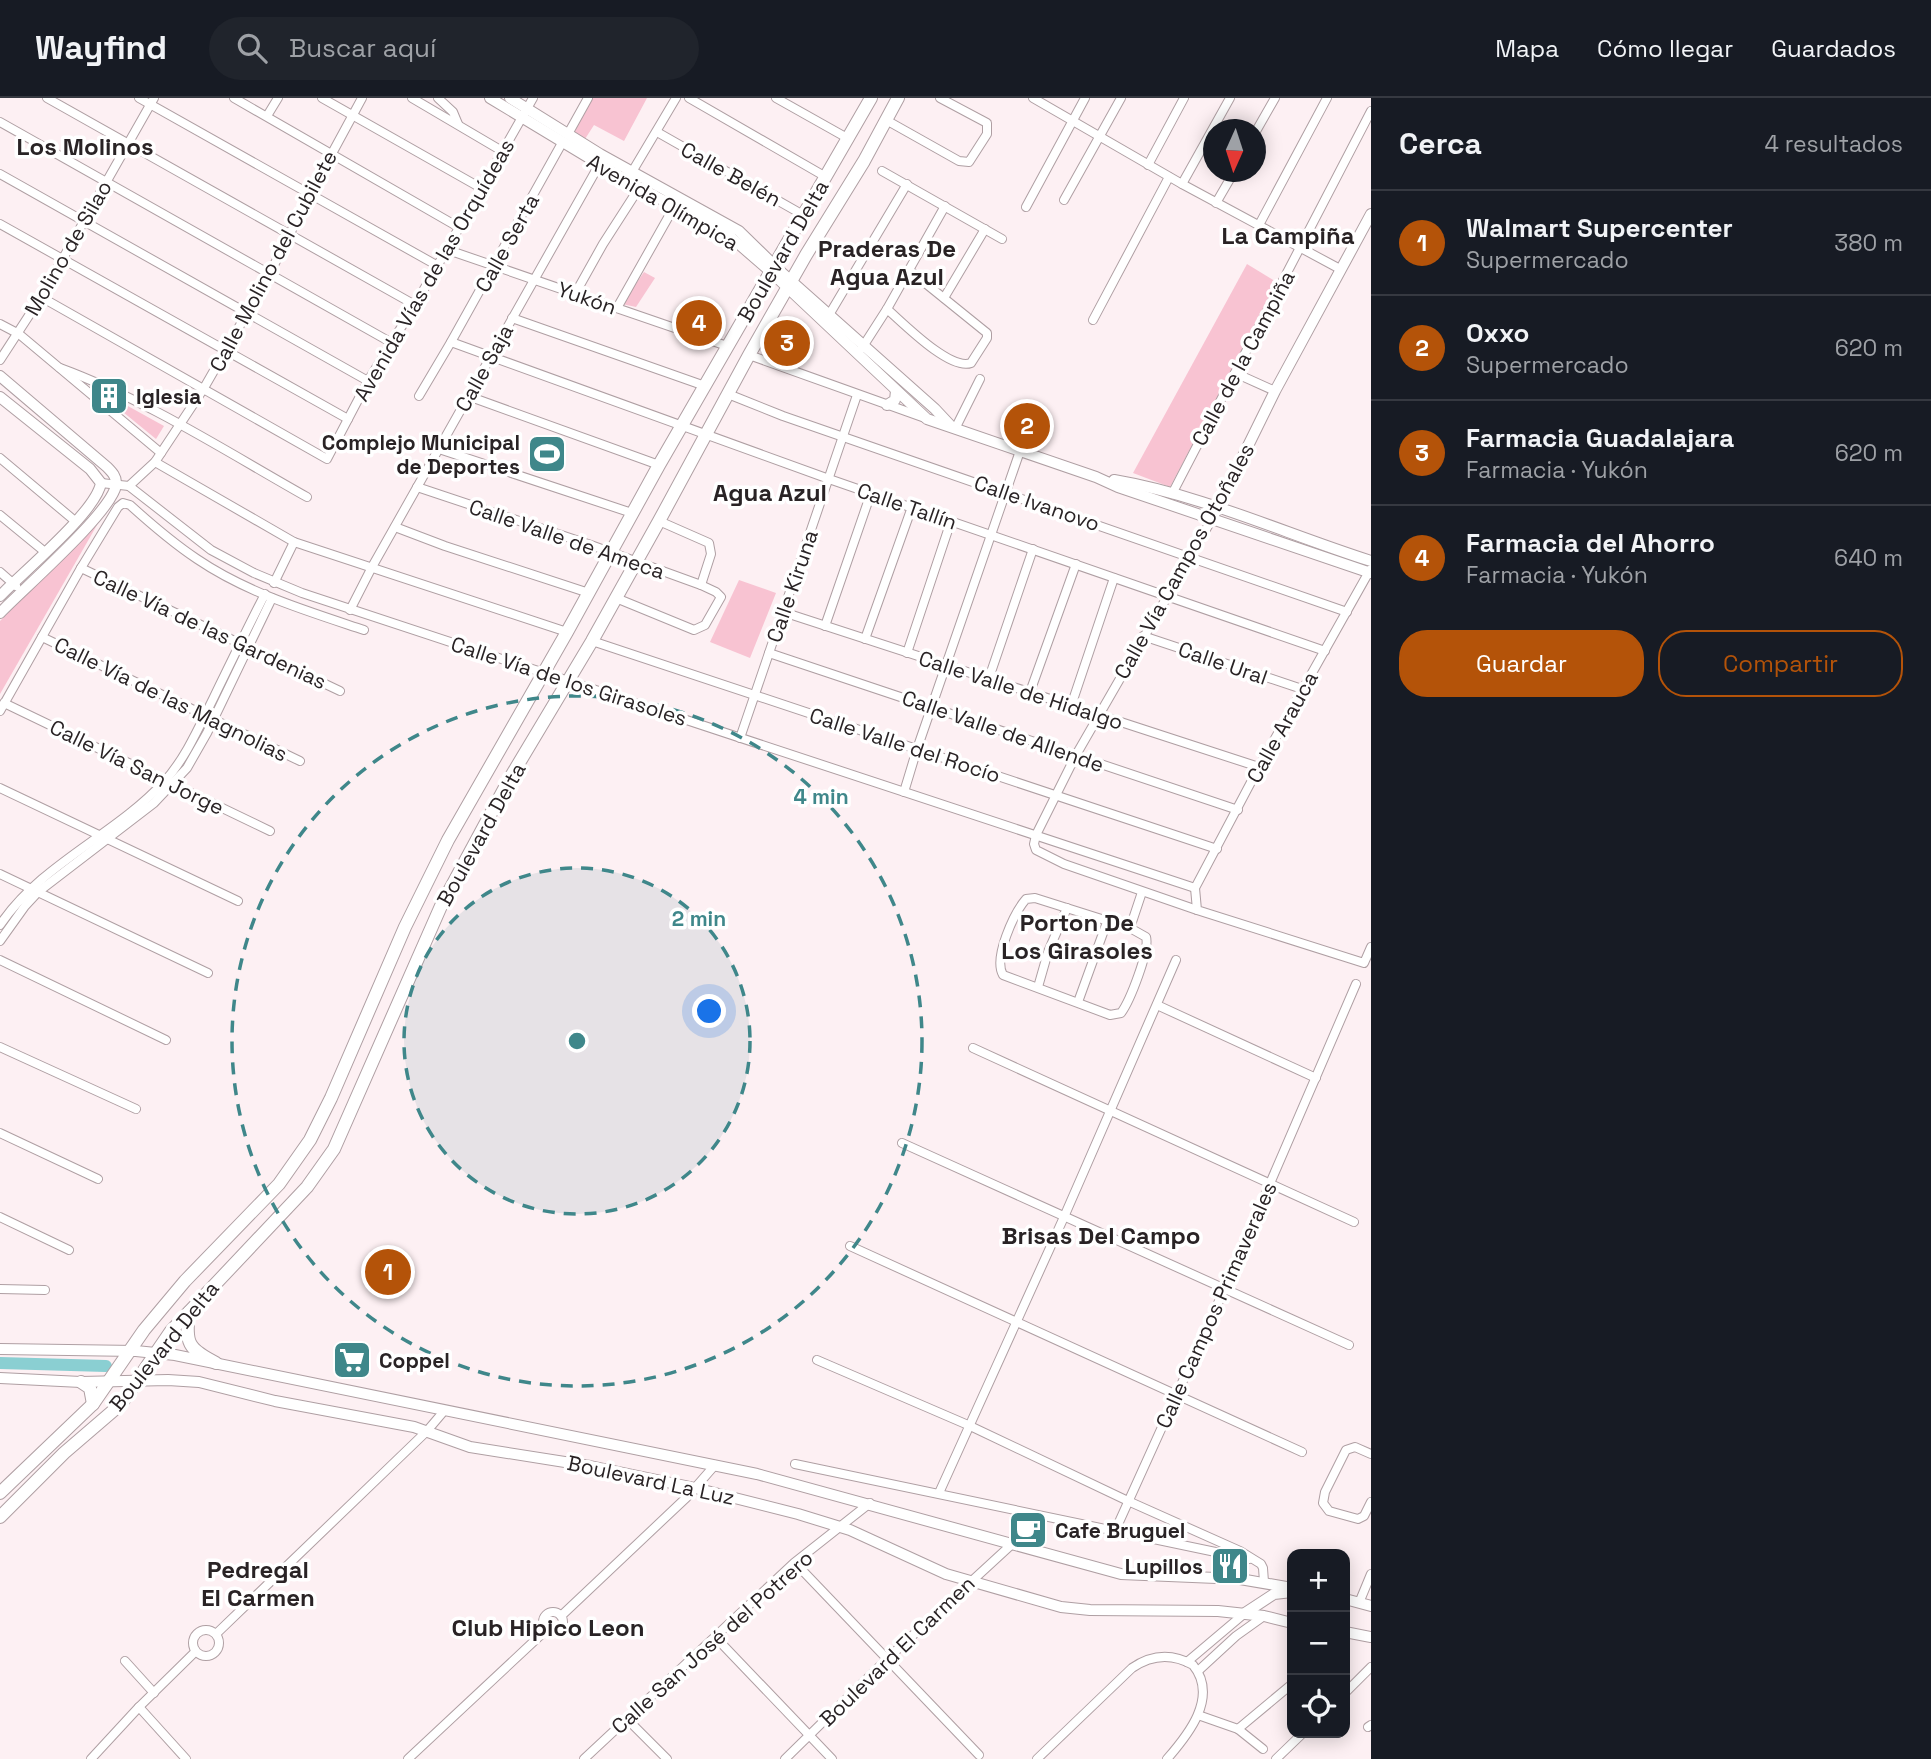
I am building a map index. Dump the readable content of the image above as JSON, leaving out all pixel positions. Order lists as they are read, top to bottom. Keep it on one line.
{"streets":{"main road":["Avenida Olímpica","Boulevard Delta","Calle Vía Campos Otoñales","Boulevard La Luz"],"street":["Calle Belén","Calle Serta","Molino de Silao","Calle Molino del Cubilete","Avenida Vías de las Orquídeas","Yukón","Calle de la Campiña","Calle Saja","Calle Ivanovo","Calle Tallín","Calle Valle de Ameca","Calle Kiruna","Calle Vía de las Gardenias","Calle Ural","Calle Vía de los Girasoles","Calle Valle de Hidalgo","Calle Vía de las Magnolias","Calle Arauca","Calle Valle de Allende","Calle Valle del Rocío","Calle Vía San Jorge","Calle Campos Primaverales","Calle San José del Potrero","Boulevard El Carmen"]},"crossings":[["Calle Belén","Boulevard Delta"],["Avenida Olímpica","Calle Serta"],["Avenida Olímpica","Boulevard Delta"],["Avenida Olímpica","Avenida Vías de las Orquídeas"],["Avenida Olímpica","Calle de la Campiña"],["Avenida Olímpica","Calle Saja"],["Avenida Olímpica","Calle Vía Campos Otoñales"],["Avenida Olímpica","Calle Arauca"],["Calle Serta","Yukón"],["Calle Serta","Calle Tallín"],["Boulevard Delta","Yukón"],["Boulevard Delta","Calle Ivanovo"],["Boulevard Delta","Calle Tallín"],["Boulevard Delta","Calle Valle de Ameca"],["Boulevard Delta","Calle Vía de los Girasoles"],["Boulevard Delta","Calle Valle del Rocío"],["Boulevard Delta","Boulevard La Luz"],["Calle Molino del Cubilete","Avenida Vías de las Orquídeas"],["Calle Molino del Cubilete","Calle Vía de los Girasoles"],["Avenida Vías de las Orquídeas","Yukón"],["Yukón","Calle Saja"],["Calle Saja","Calle Tallín"],["Calle Saja","Calle Valle de Ameca"],["Calle Saja","Calle Vía de los Girasoles"],["Calle Ivanovo","Calle Vía Campos Otoñales"],["Calle Ivanovo","Calle Kiruna"],["Calle Ivanovo","Calle Arauca"],["Calle Tallín","Calle Vía Campos Otoñales"],["Calle Tallín","Calle Kiruna"],["Calle Tallín","Calle Arauca"],["Calle Vía Campos Otoñales","Calle Ural"],["Calle Vía Campos Otoñales","Calle Vía de los Girasoles"],["Calle Vía Campos Otoñales","Calle Valle de Hidalgo"],["Calle Vía Campos Otoñales","Calle Valle de Allende"],["Calle Vía Campos Otoñales","Calle Valle del Rocío"],["Calle Kiruna","Calle Vía de los Girasoles"],["Calle Kiruna","Calle Valle de Hidalgo"],["Calle Kiruna","Calle Valle de Allende"],["Calle Kiruna","Calle Valle del Rocío"],["Calle Ural","Calle Arauca"],["Calle Vía de los Girasoles","Calle Arauca"],["Calle Valle de Hidalgo","Calle Arauca"],["Calle Arauca","Calle Valle de Allende"],["Calle Arauca","Calle Valle del Rocío"],["Boulevard La Luz","Calle San José del Potrero"],["Boulevard La Luz","Boulevard El Carmen"]],"districts":["Los Molinos","La Campiña","Praderas De Agua Azul","Agua Azul","Porton De Los Girasoles","Brisas Del Campo","Pedregal El Carmen","Club Hipico Leon"],"places":{"building":["Iglesia"],"sports":["Complejo Municipal de Deportes"],"supermarket":["Coppel"],"cafe":["Cafe Bruguel"],"restaurant":["Lupillos"]},"north":"bottom","page":{"header":"Wayfind","search":"Buscar aquí","nav":["Mapa","Cómo llegar","Guardados"],"heading":["Cerca","4 resultados"],"list":[{"mark":"1","name":"Walmart Supercenter","note":"Supermercado","value":"380 m"},{"mark":"2","name":"Oxxo","note":"Supermercado","value":"620 m"},{"mark":"3","name":"Farmacia Guadalajara","note":"Farmacia · Yukón","value":"620 m"},{"mark":"4","name":"Farmacia del Ahorro","note":"Farmacia · Yukón","value":"640 m"}],"pins":["4","3","2","1"],"buttons":["Guardar","Compartir"],"map_buttons":["+","−"]},"rings":["4 min","2 min"]}
